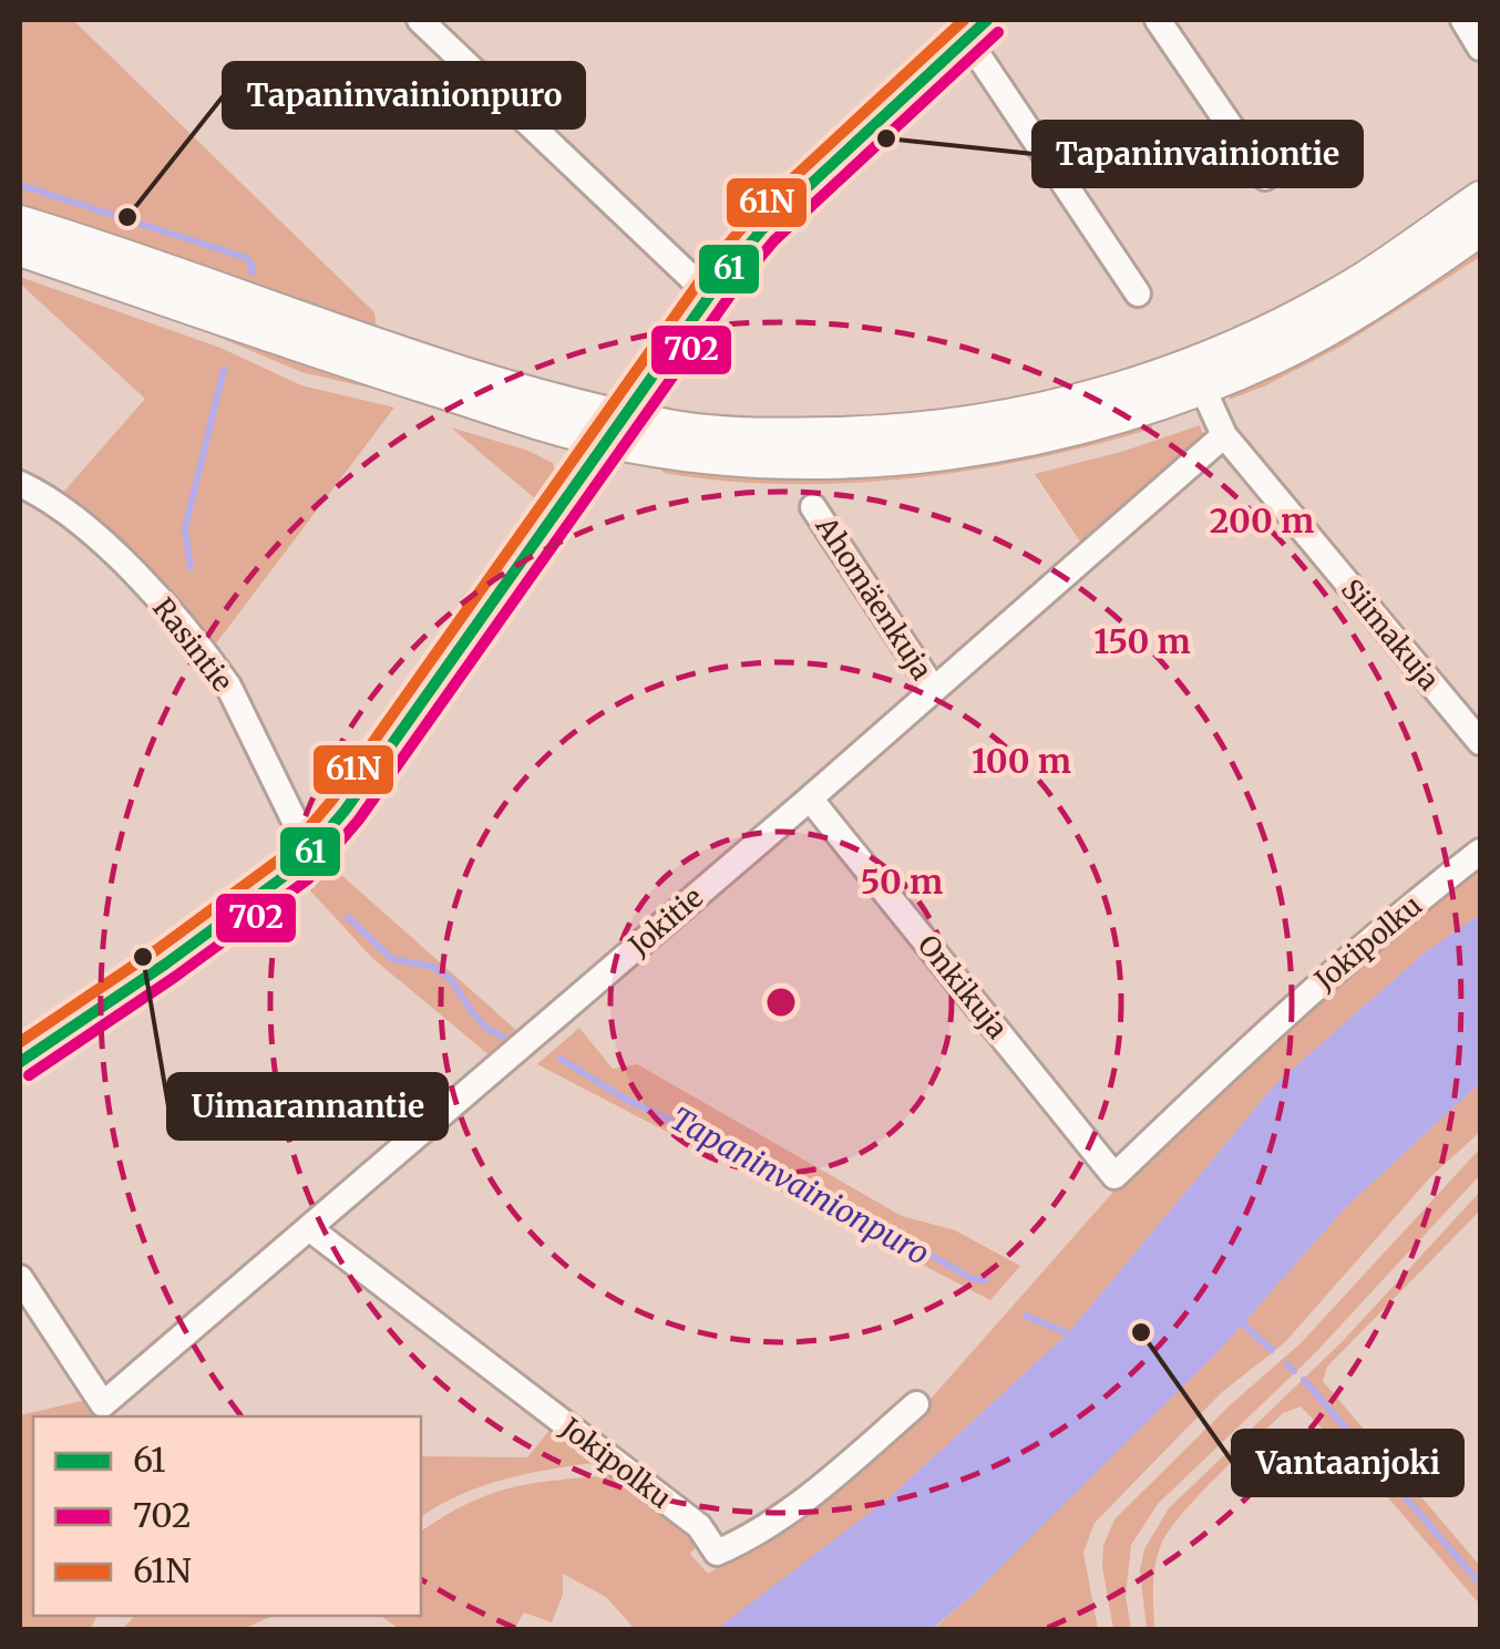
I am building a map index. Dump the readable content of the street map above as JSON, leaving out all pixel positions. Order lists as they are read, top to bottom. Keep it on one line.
{"streets":{"street":["Ahomäenkuja","Siimakuja","Rasintie","Jokitie","Jokipolku","Onkikuja"]},"crossings":[["Ahomäenkuja","Jokitie"],["Siimakuja","Jokitie"],["Jokitie","Jokipolku"],["Jokitie","Onkikuja"],["Jokipolku","Onkikuja"]],"water":["Tapaninvainionpuro"],"places":["Tapaninvainiontie","Tapaninvainionpuro","Uimarannantie","Vantaanjoki"],"lines":["transit line 61","transit line 61N","transit line 702"],"legend":["61","702","61N"],"rings":["200 m","150 m","100 m","50 m"]}
